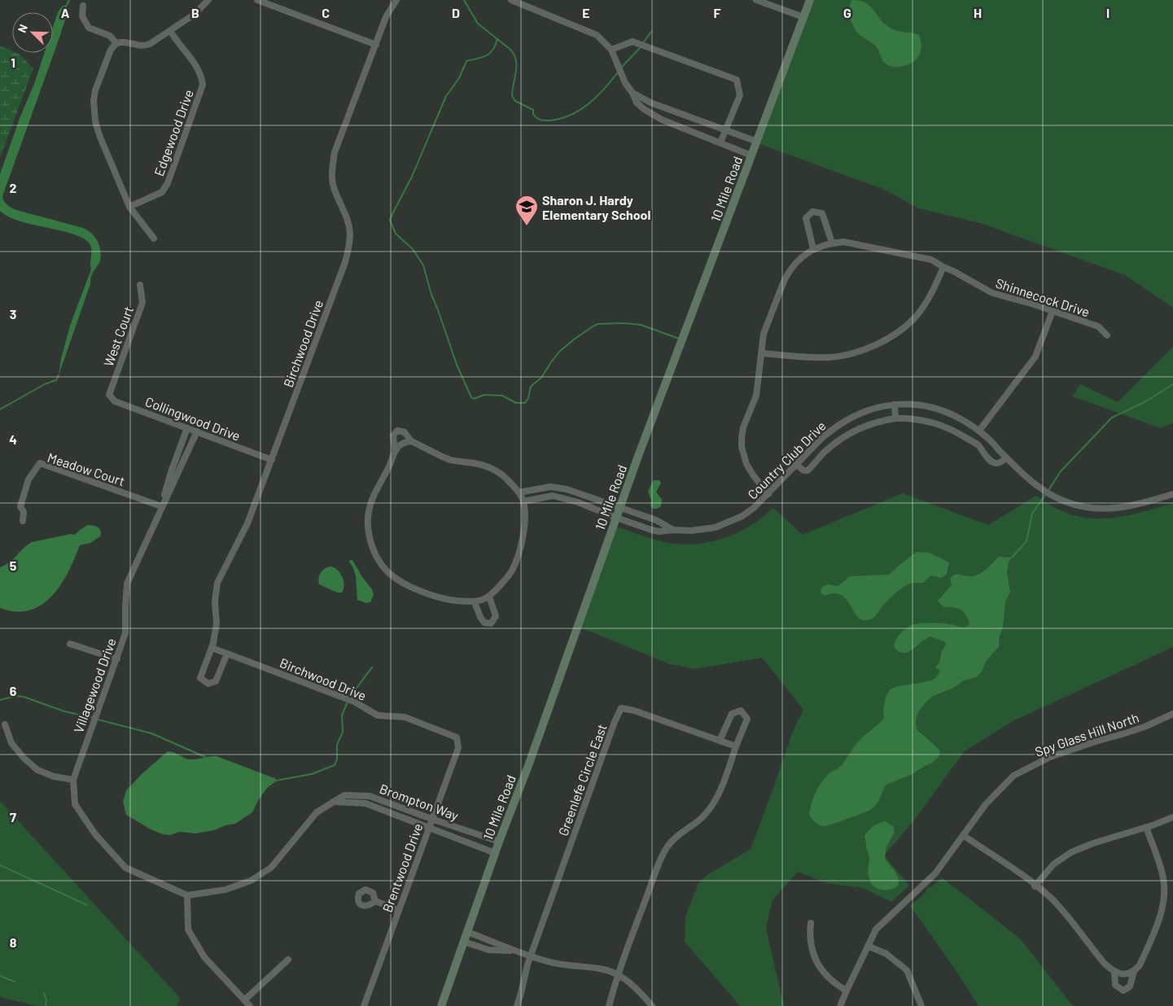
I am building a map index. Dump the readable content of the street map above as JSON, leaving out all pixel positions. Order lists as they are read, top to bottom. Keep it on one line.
{"streets":{"main road":["10 Mile Road"],"street":["Edgewood Drive","Shinnecock Drive","West Court","Birchwood Drive","Collingwood Drive","Country Club Drive","Meadow Court","Villagewood Drive","Spy Glass Hill North","Greenlefe Circle East","Brompton Way","Brentwood Drive"]},"crossings":[["10 Mile Road","Country Club Drive"],["10 Mile Road","Brompton Way"],["Shinnecock Drive","Country Club Drive"],["West Court","Collingwood Drive"],["Birchwood Drive","Collingwood Drive"],["Birchwood Drive","Brentwood Drive"],["Collingwood Drive","Villagewood Drive"],["Meadow Court","Villagewood Drive"],["Villagewood Drive","Brompton Way"],["Brompton Way","Brentwood Drive"]],"places":{"school or university":["Sharon J. Hardy Elementary School"]},"north":"top left","grid":{"columns":["A","B","C","D","E","F","G","H","I"],"rows":["1","2","3","4","5","6","7","8"]}}
